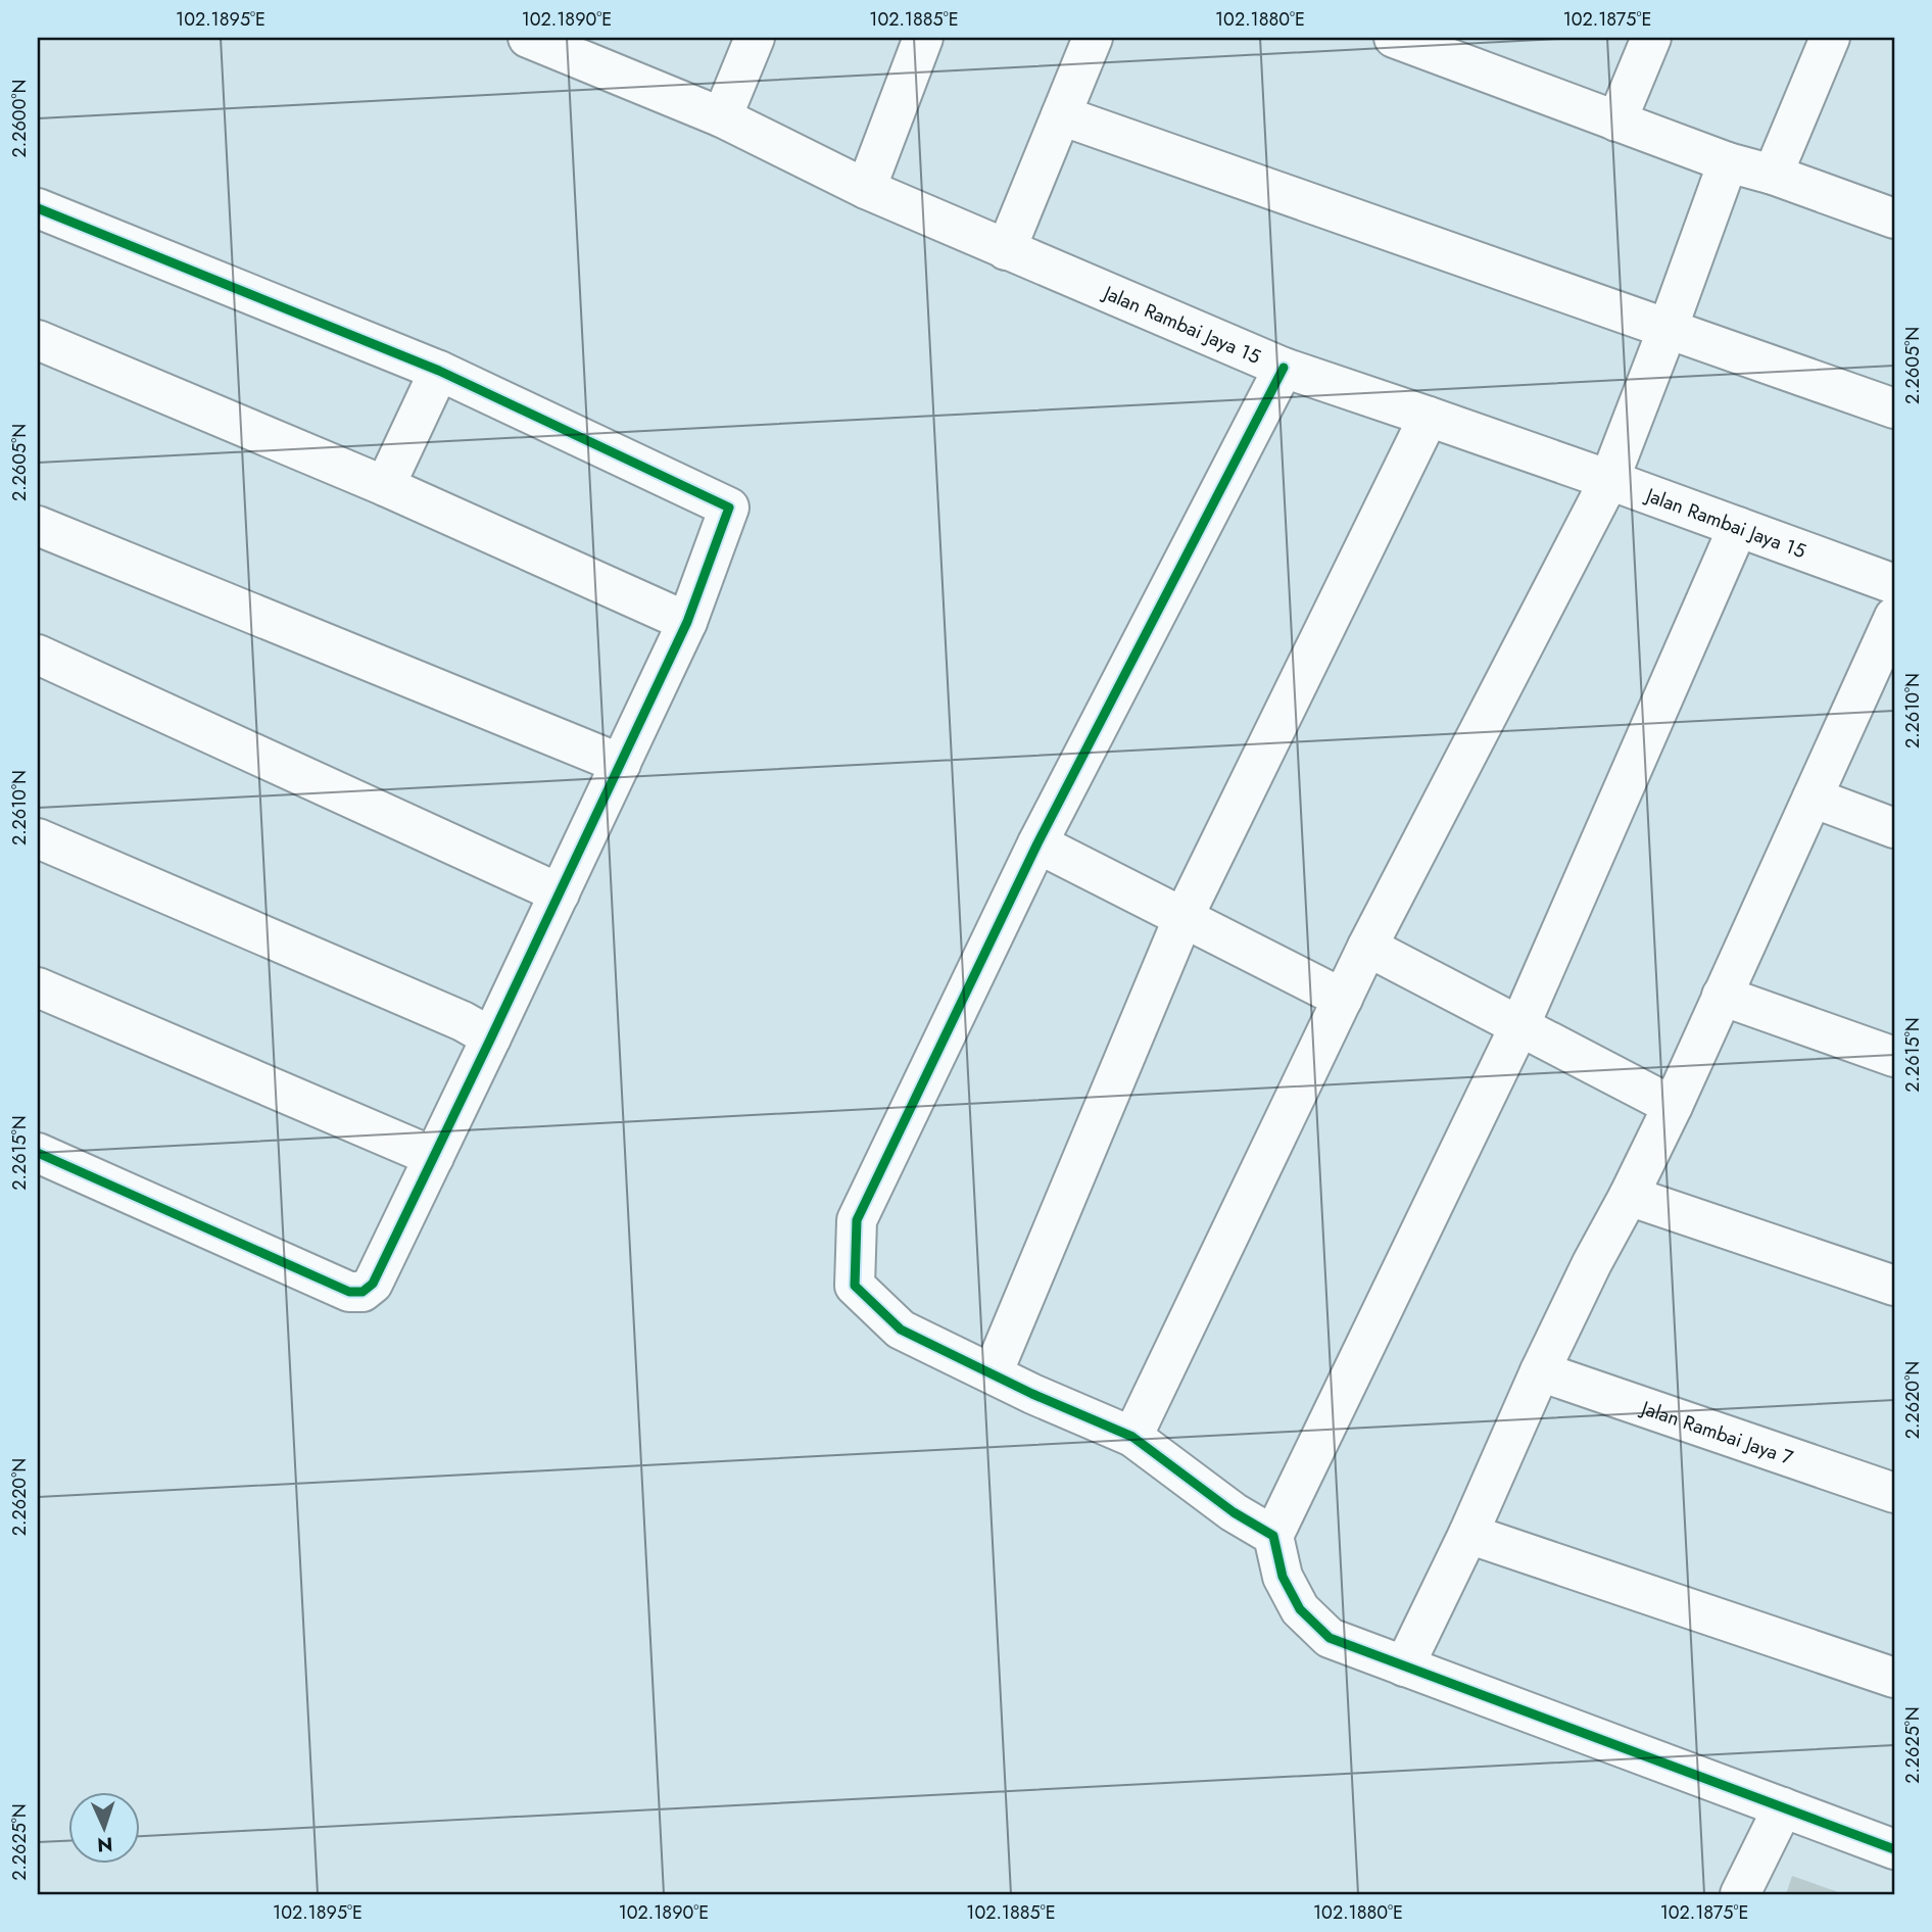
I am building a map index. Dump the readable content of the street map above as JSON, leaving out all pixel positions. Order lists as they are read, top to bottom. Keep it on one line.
{"streets":{"street":["Jalan Rambai Jaya 15","Jalan Rambai Jaya 7"]},"north":"bottom","coordinates":["102.1895°E","102.1890°E","102.1885°E","102.1880°E","102.1875°E","2.2600°N","2.2605°N","2.2610°N","2.2615°N","2.2620°N","2.2625°N"]}
